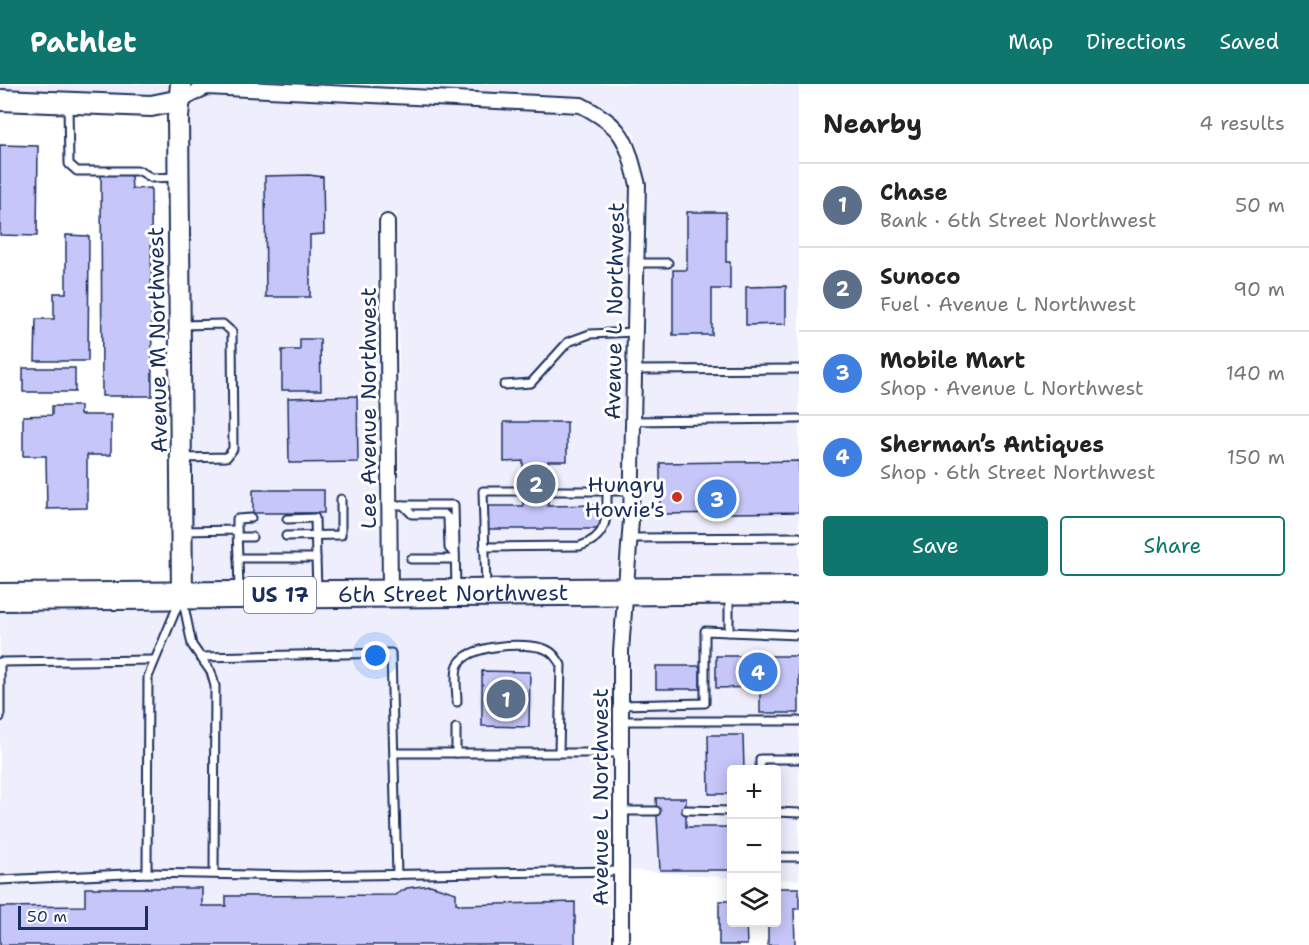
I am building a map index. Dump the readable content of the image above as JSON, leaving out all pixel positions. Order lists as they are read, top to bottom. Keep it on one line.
{"streets":{"highway":["6th Street Northwest","US 17"],"street":["Avenue L Northwest","Avenue M Northwest","Lee Avenue Northwest"]},"crossings":[["Avenue L Northwest","Avenue M Northwest"],["Avenue L Northwest","6th Street Northwest"],["Avenue M Northwest","6th Street Northwest"],["Lee Avenue Northwest","6th Street Northwest"]],"places":["Hungry Howie's"],"scale_bar":"50 m","page":{"header":"Pathlet","nav":["Map","Directions","Saved"],"heading":["Nearby","4 results"],"list":[{"mark":"1","name":"Chase","note":"Bank · 6th Street Northwest","value":"50 m"},{"mark":"2","name":"Sunoco","note":"Fuel · Avenue L Northwest","value":"90 m"},{"mark":"3","name":"Mobile Mart","note":"Shop · Avenue L Northwest","value":"140 m"},{"mark":"4","name":"Sherman’s Antiques","note":"Shop · 6th Street Northwest","value":"150 m"}],"pins":["2","3","4","1"],"buttons":["Save","Share"],"map_buttons":["+","−"],"scale":"50 m"}}
